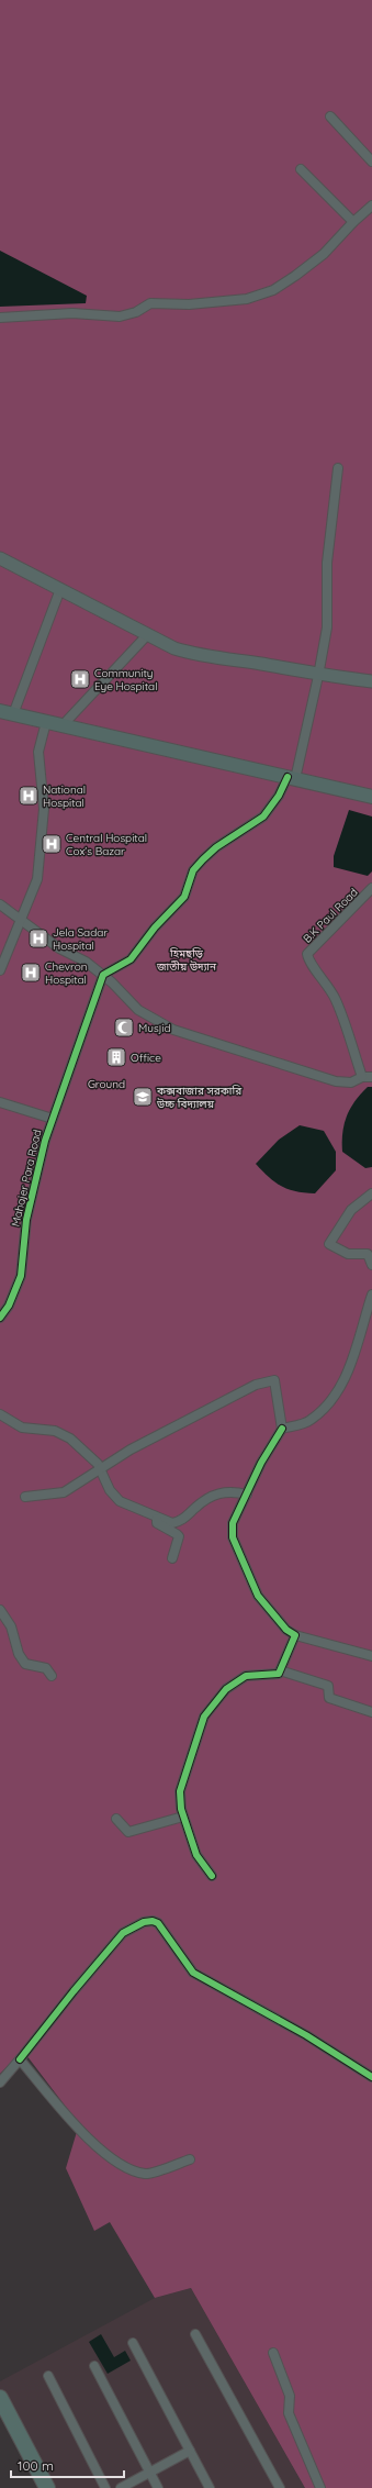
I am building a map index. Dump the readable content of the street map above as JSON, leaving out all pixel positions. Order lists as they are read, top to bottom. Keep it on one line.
{"streets":{"street":["B.K Paul Road","Mahajer Para Road"]},"parks":["হিমছড়ি জাতীয় উদ্যান","Ground"],"places":{"hospital":["Community Eye Hospital","National Hospital","Central Hospital Cox's Bazar","Jela Sadar Hospital","Chevron Hospital"],"mosque":["Musjid"],"building":["Office"],"school or university":["কক্সবাজার সরকারি উচ্চ বিদ্যালয়"]},"scale_bar":"100 m"}
